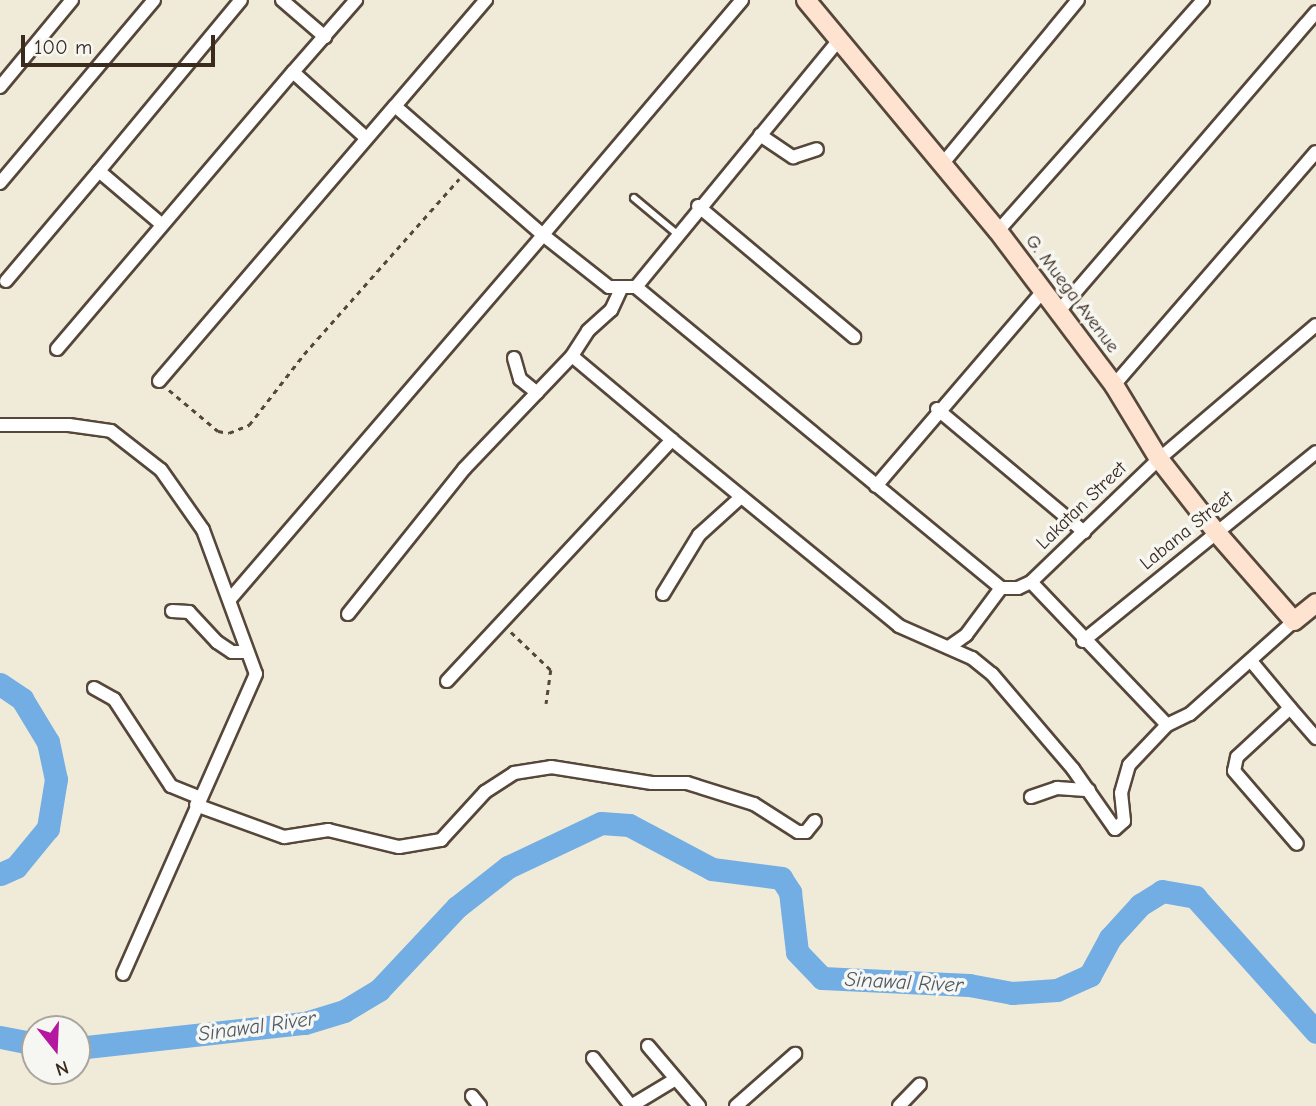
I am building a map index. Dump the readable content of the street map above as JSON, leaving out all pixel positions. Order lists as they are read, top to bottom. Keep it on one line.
{"streets":{"street":["G. Muega Avenue","Lakatan Street","Labana Street"]},"crossings":[["G. Muega Avenue","Lakatan Street"],["G. Muega Avenue","Labana Street"]],"water":["Sinawal River"],"scale_bar":"100 m","north":"bottom"}
